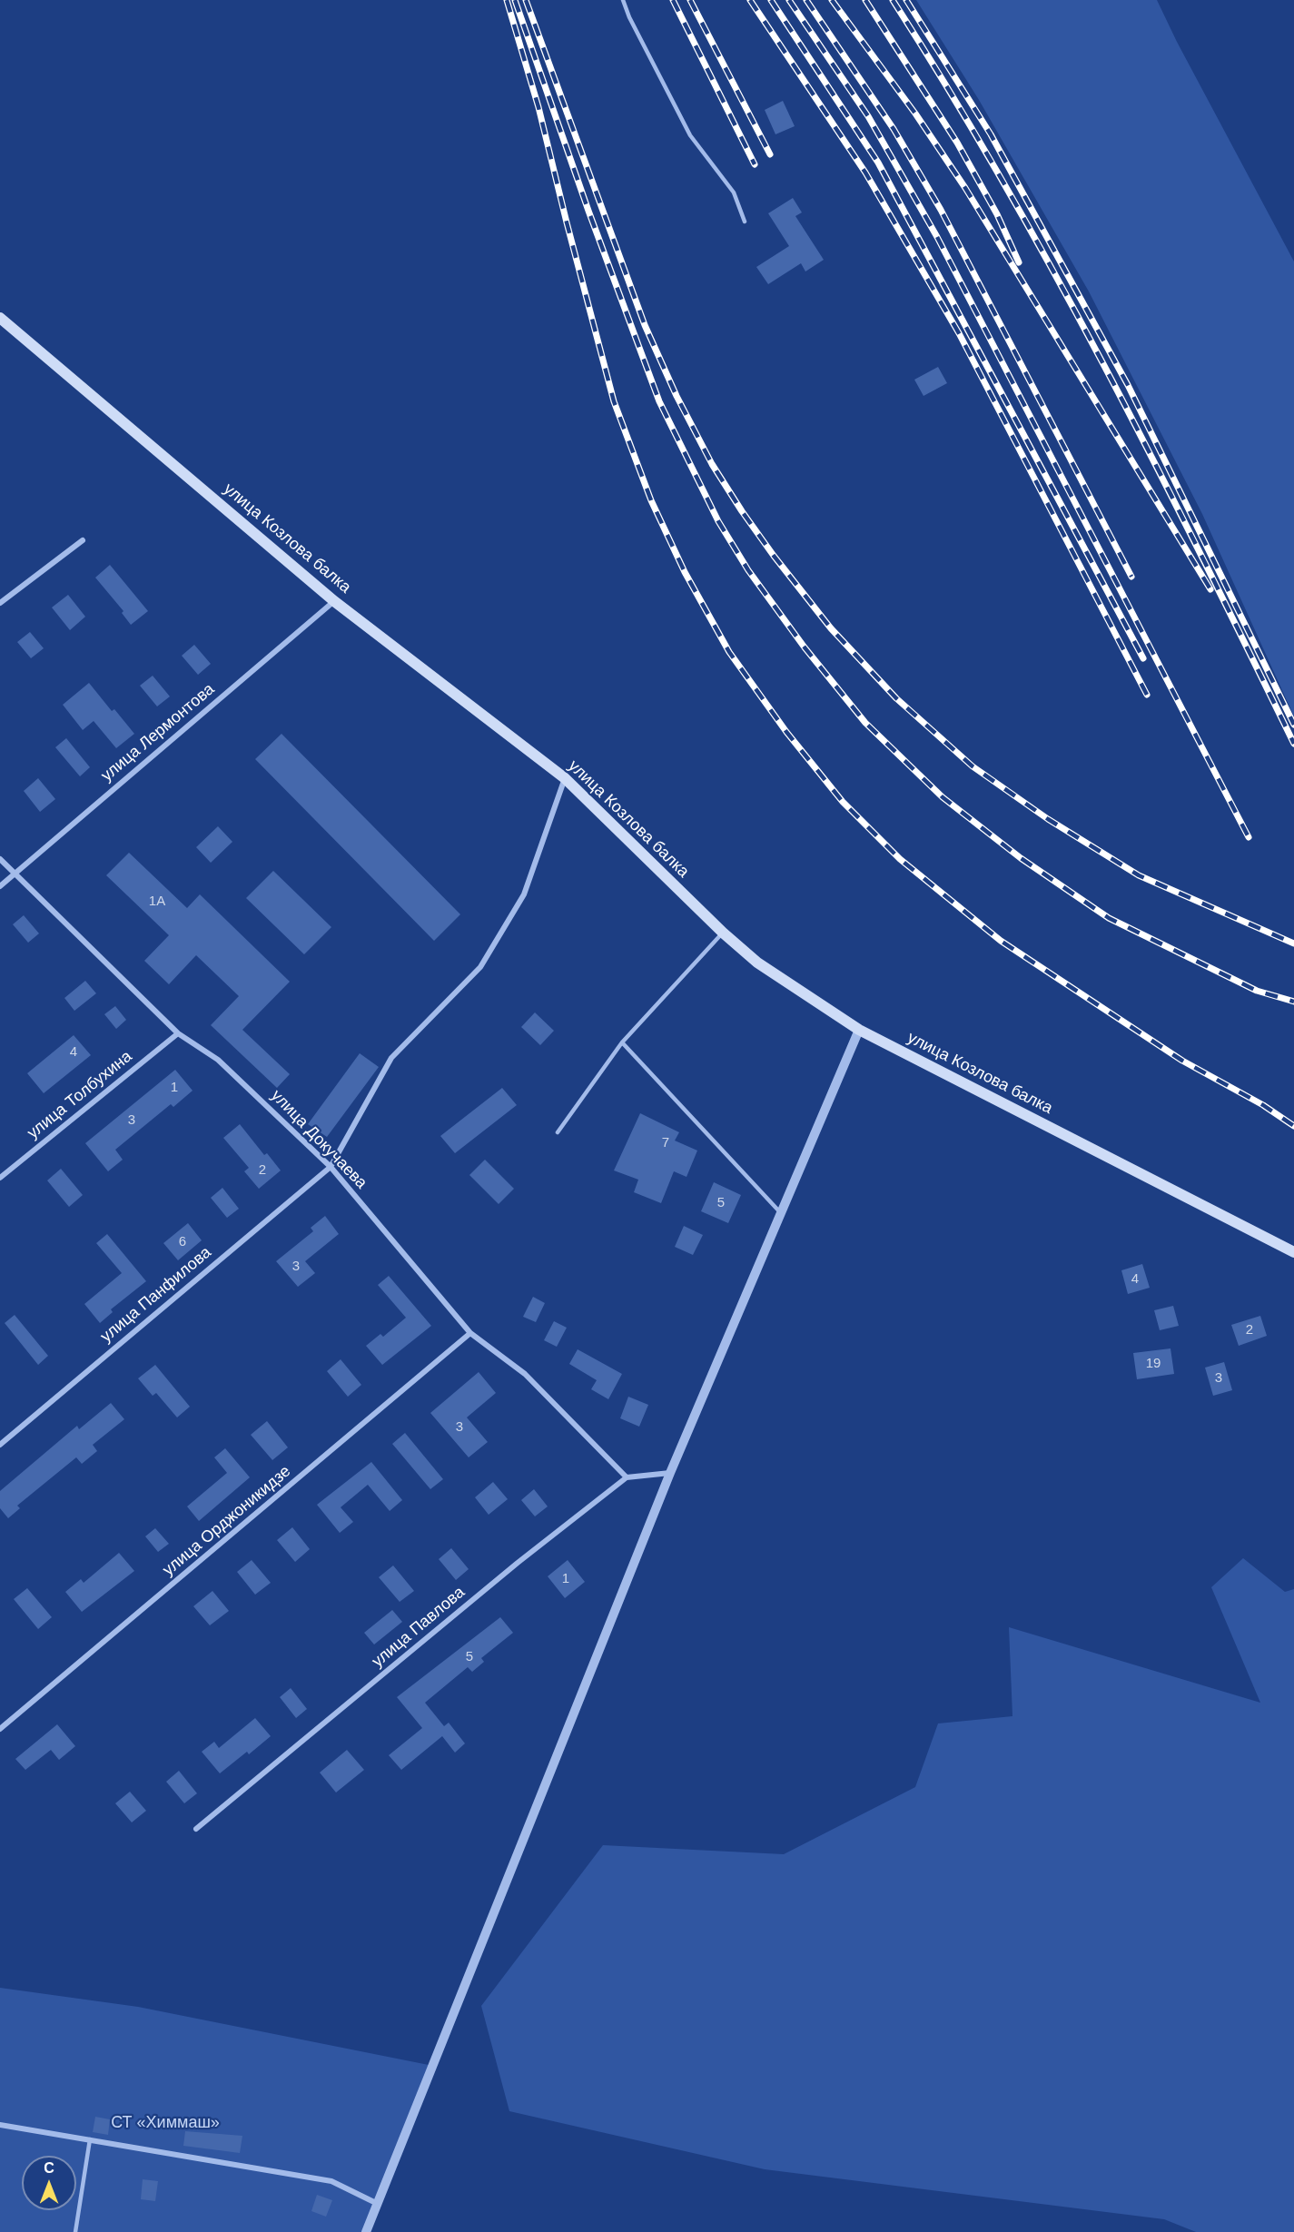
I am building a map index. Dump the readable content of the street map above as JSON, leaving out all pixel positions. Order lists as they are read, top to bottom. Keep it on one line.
{"streets":{"main road":["улица Козлова балка"],"street":["улица Лермонтова","улица Толбухина","улица Докучаева","улица Панфилова","улица Орджоникидзе","улица Павлова"]},"crossings":[["улица Козлова балка","улица Лермонтова"],["улица Лермонтова","улица Докучаева"],["улица Толбухина","улица Докучаева"],["улица Докучаева","улица Панфилова"],["улица Докучаева","улица Орджоникидзе"],["улица Докучаева","улица Павлова"]],"parks":["СТ «Химмаш»"],"house_numbers":["1А","4","1","3","7","2","5","6","3","4","2","19","3","3","1","5"],"north":"top"}
